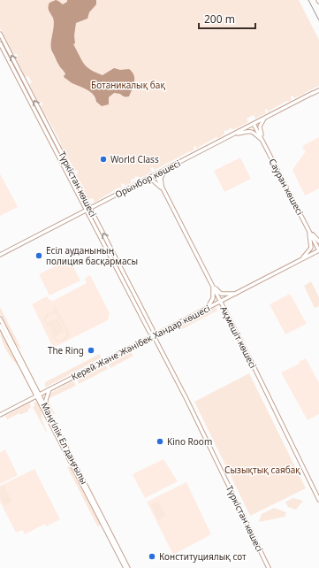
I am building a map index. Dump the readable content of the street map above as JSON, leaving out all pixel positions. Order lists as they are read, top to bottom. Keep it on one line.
{"streets":{"main road":["Орынбор көшесі","Түркістан көшесі","Сауран көшесі","Ақмешіт көшесі","Керей Және Жәнібек Хандар көшесі","Мәңгілік Ел даңғылы"]},"crossings":[["Орынбор көшесі","Түркістан көшесі"],["Орынбор көшесі","Сауран көшесі"],["Орынбор көшесі","Ақмешіт көшесі"],["Түркістан көшесі","Керей Және Жәнібек Хандар көшесі"],["Сауран көшесі","Керей Және Жәнібек Хандар көшесі"],["Ақмешіт көшесі","Керей Және Жәнібек Хандар көшесі"],["Керей Және Жәнібек Хандар көшесі","Мәңгілік Ел даңғылы"]],"parks":["Ботаникалық бақ","Сызықтық саябақ"],"places":["World Class","Есіл ауданының полиция басқармасы","The Ring","Kino Room","Конституциялық сот"],"scale_bar":"200 m"}
